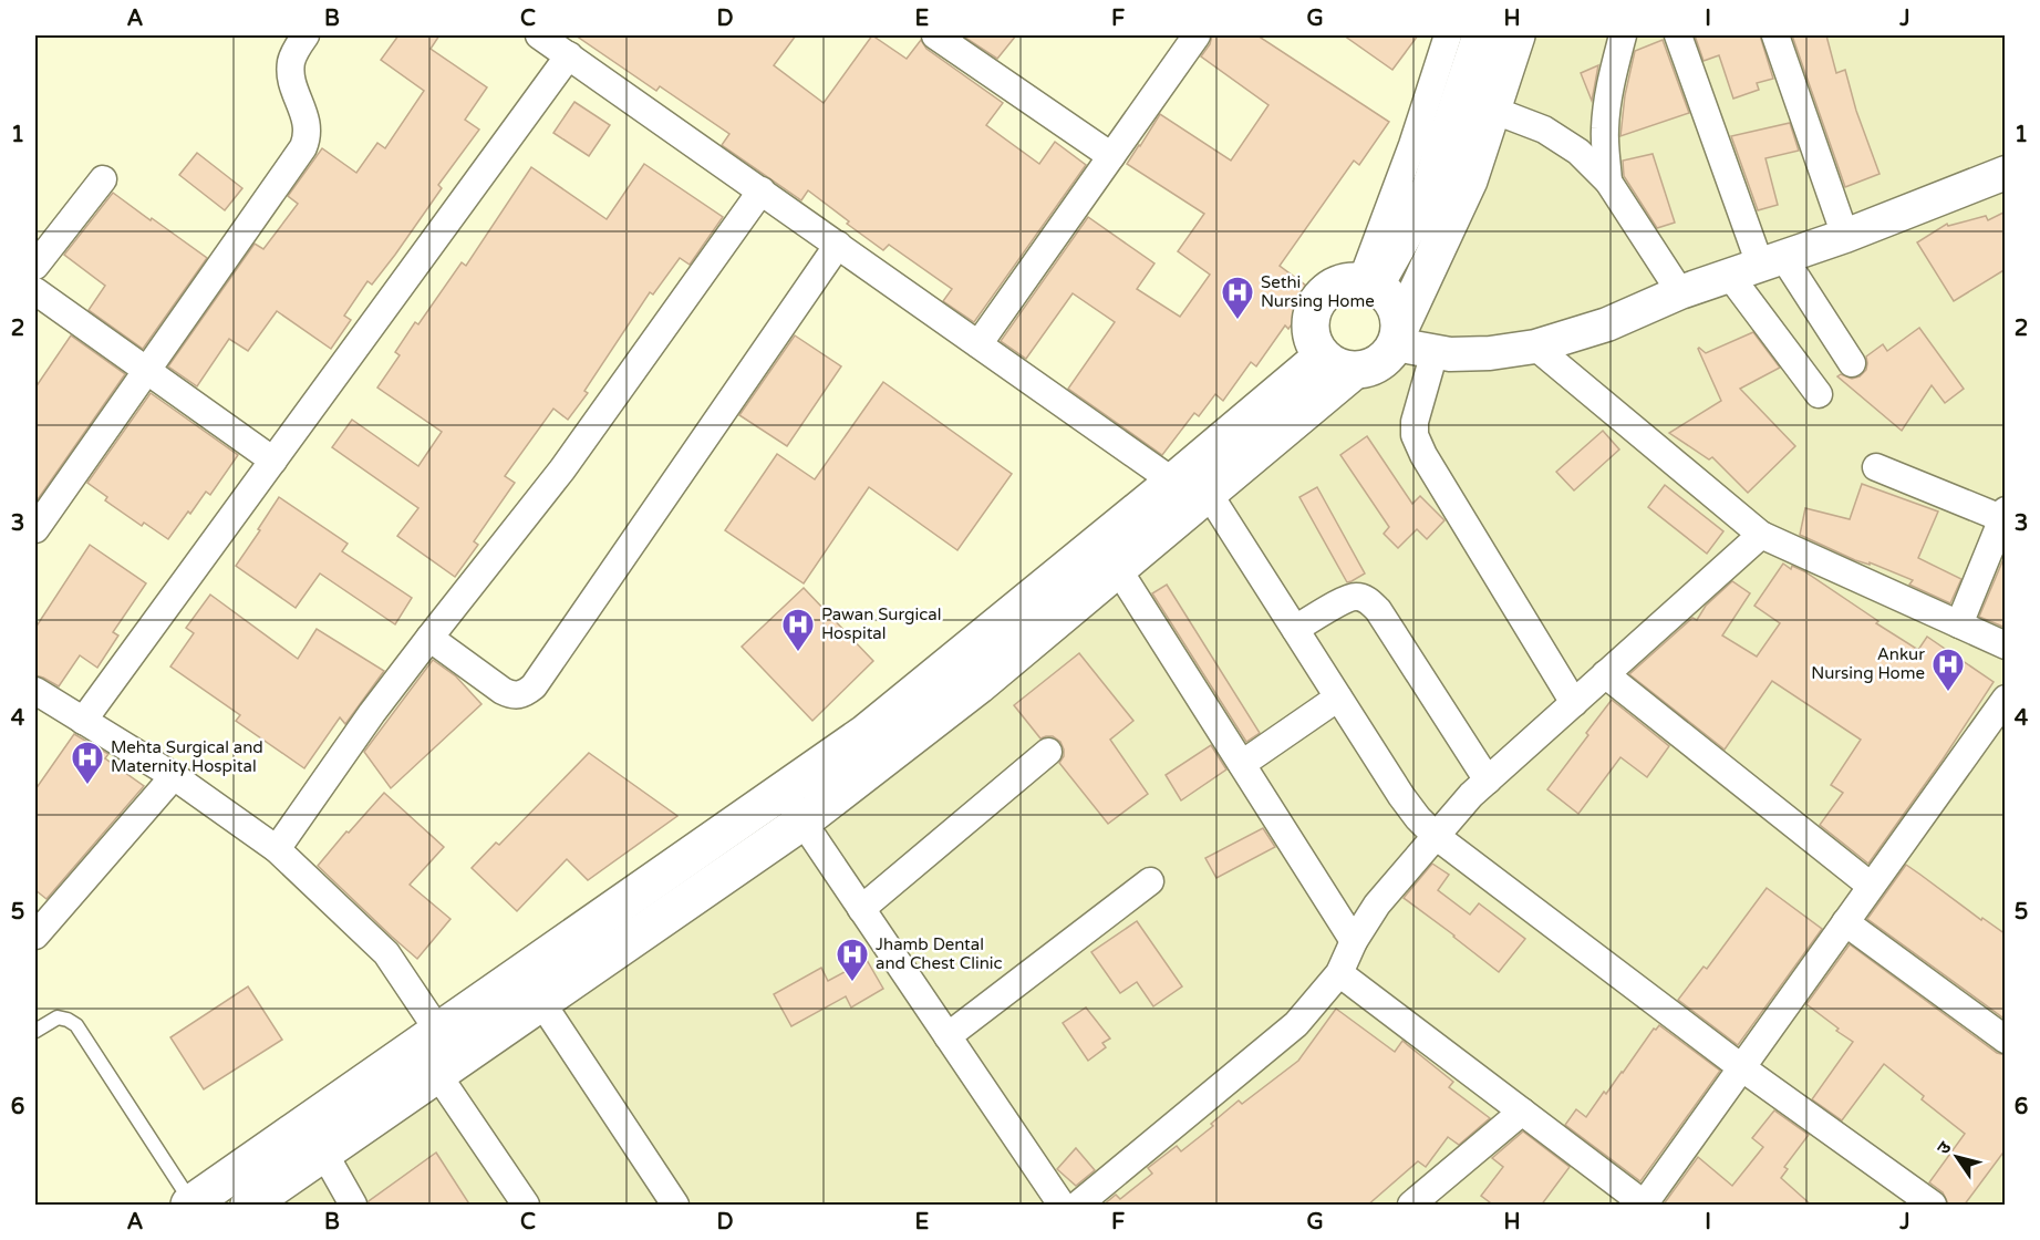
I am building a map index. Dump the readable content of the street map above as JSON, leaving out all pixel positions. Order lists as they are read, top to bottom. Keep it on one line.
{"places":{"hospital":["Sethi Nursing Home","Pawan Surgical Hospital","Ankur Nursing Home","Mehta Surgical and Maternity Hospital","Jhamb Dental and Chest Clinic"]},"north":"top left","grid":{"columns":["A","B","C","D","E","F","G","H","I","J"],"rows":["1","2","3","4","5","6"]}}
